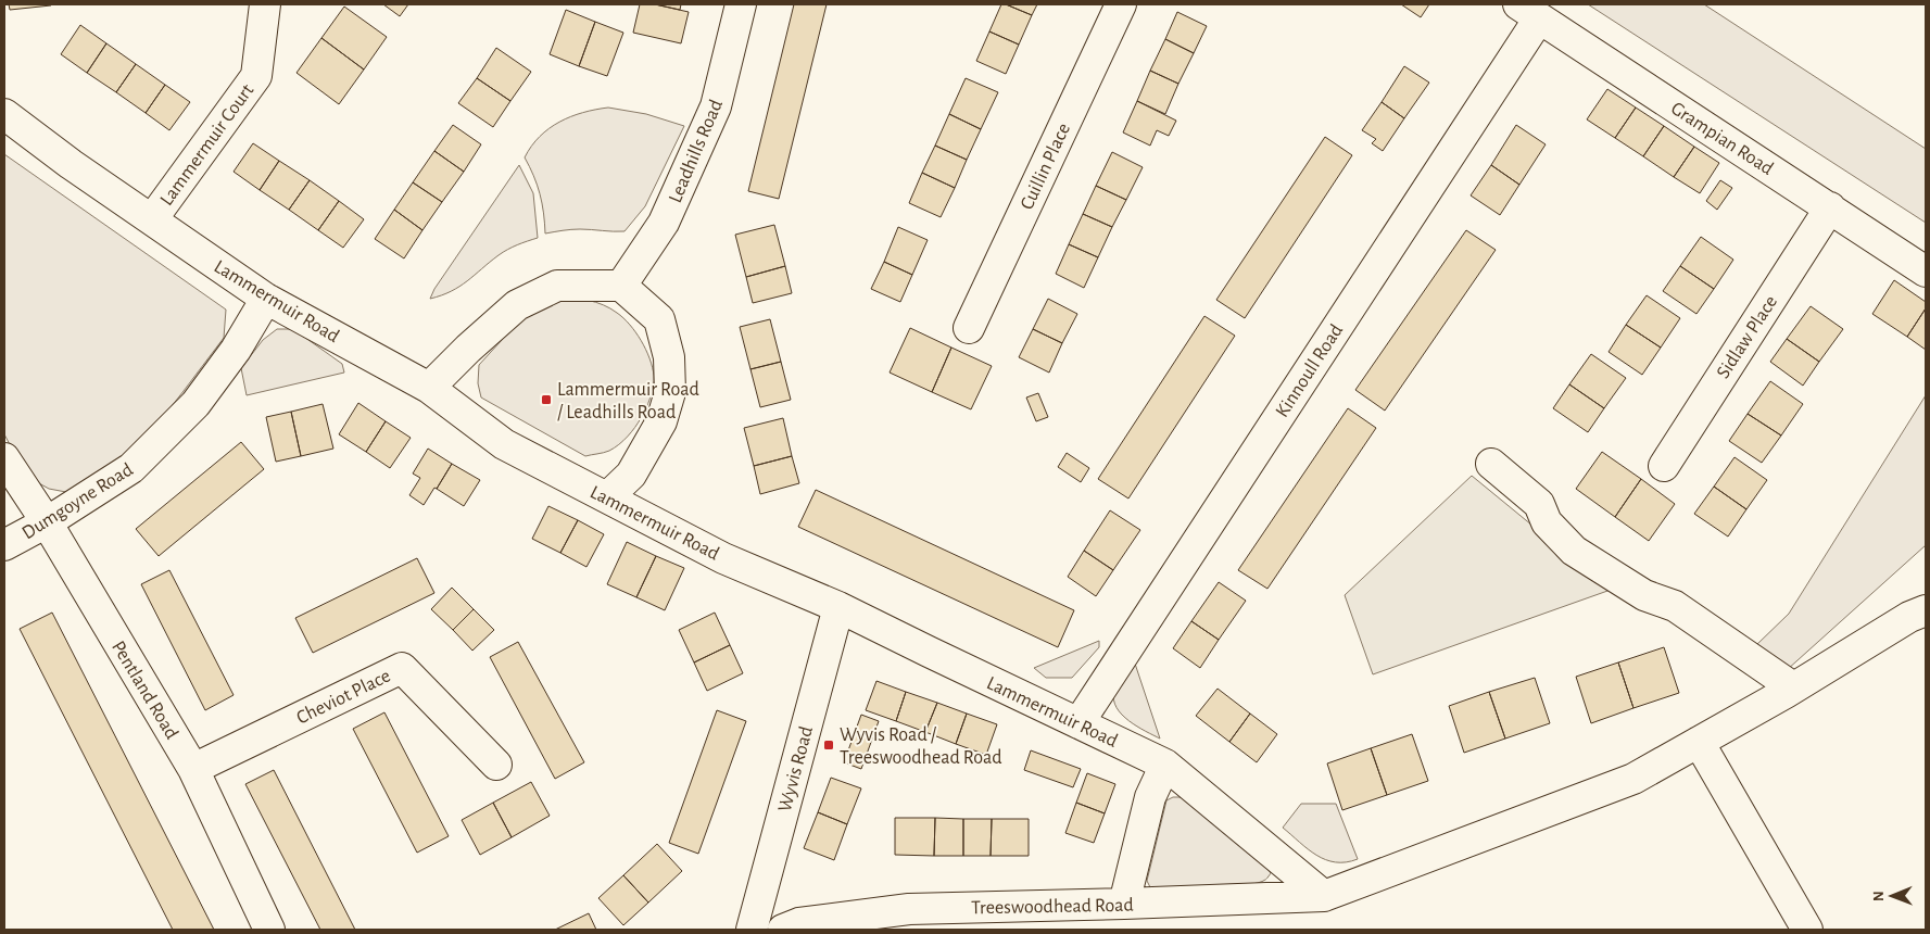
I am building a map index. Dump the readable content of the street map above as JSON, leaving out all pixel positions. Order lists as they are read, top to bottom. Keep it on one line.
{"streets":{"street":["Grampian Road","Lammermuir Court","Leadhills Road","Cuillin Place","Lammermuir Road","Sidlaw Place","Kinnoull Road","Dumgoyne Road","Pentland Road","Cheviot Place","Wyvis Road","Treeswoodhead Road"]},"crossings":[["Grampian Road","Sidlaw Place"],["Grampian Road","Kinnoull Road"],["Lammermuir Court","Lammermuir Road"],["Lammermuir Road","Kinnoull Road"],["Lammermuir Road","Dumgoyne Road"],["Lammermuir Road","Wyvis Road"],["Lammermuir Road","Treeswoodhead Road"],["Dumgoyne Road","Pentland Road"],["Pentland Road","Cheviot Place"]],"places":{"transit":["Lammermuir Road / Leadhills Road","Wyvis Road / Treeswoodhead Road"]},"north":"left"}
